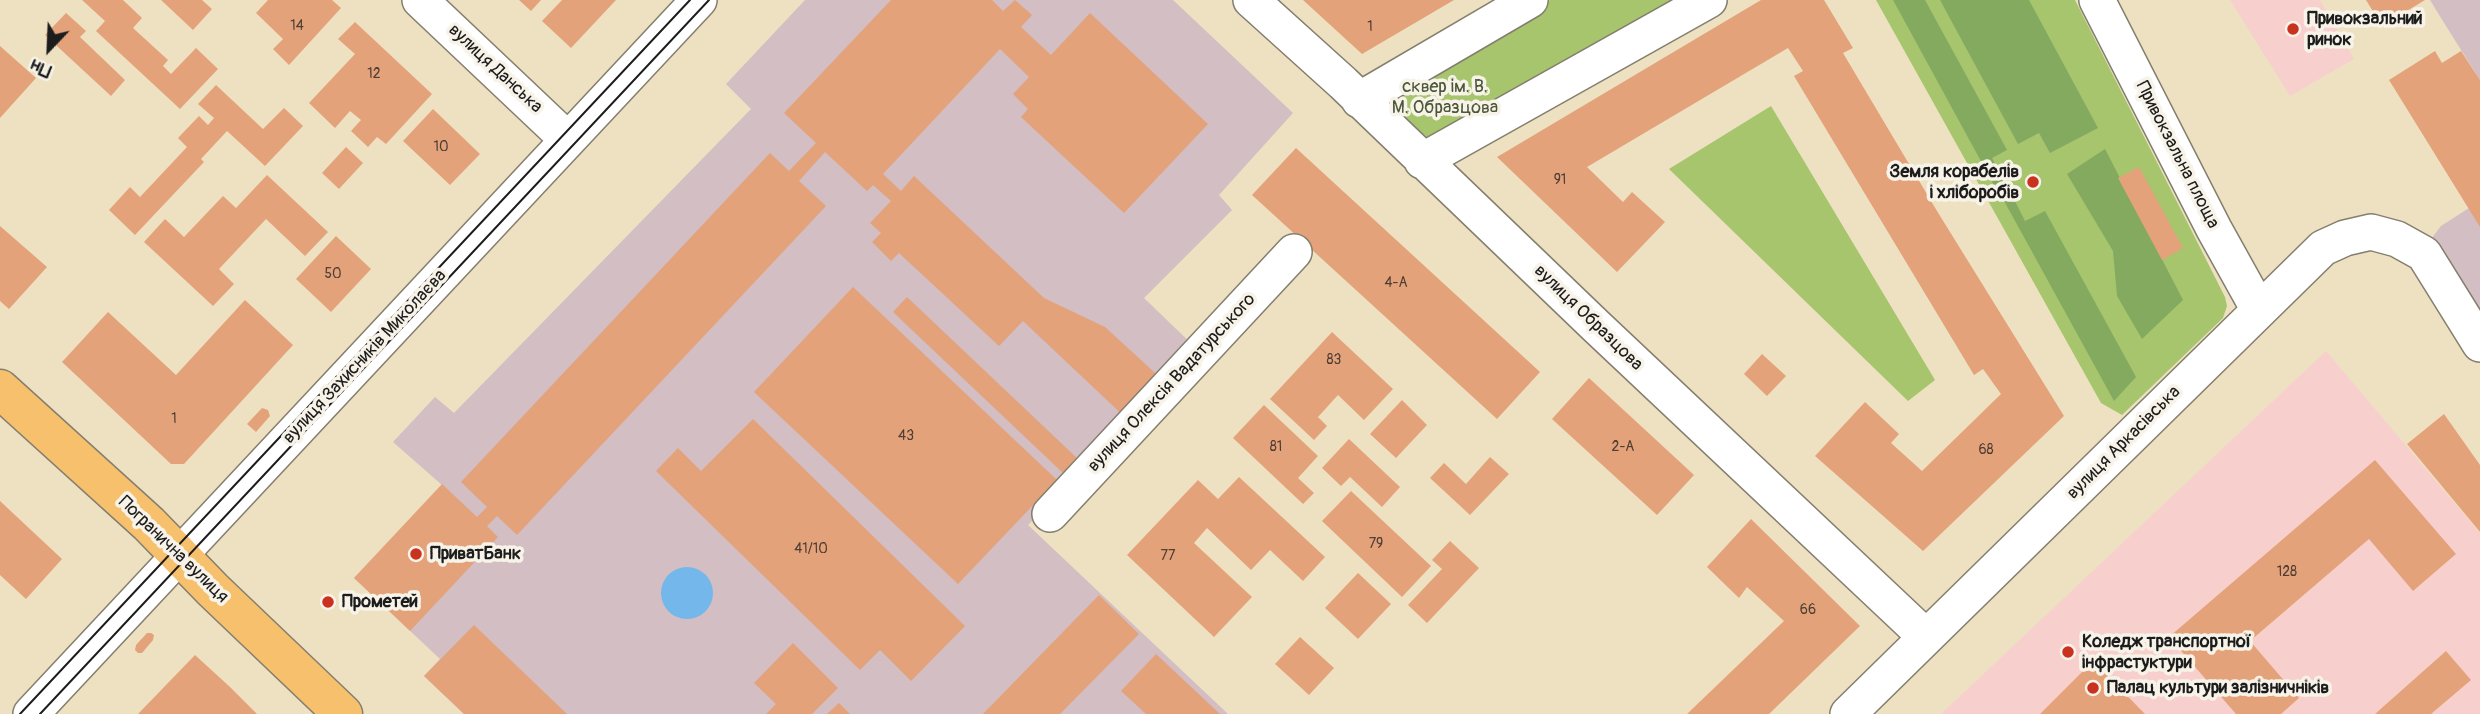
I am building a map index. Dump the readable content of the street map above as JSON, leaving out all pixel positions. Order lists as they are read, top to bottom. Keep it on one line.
{"streets":{"main road":["Погранична вулиця"],"street":["вулиця Данська","Привокзальна площа","вулиця Образцова","вулиця Захисників Миколаєва","вулиця Олексія Вадатурського","вулиця Аркасівська"]},"crossings":[["вулиця Данська","вулиця Захисників Миколаєва"],["Привокзальна площа","вулиця Аркасівська"],["вулиця Образцова","вулиця Аркасівська"],["вулиця Захисників Миколаєва","Погранична вулиця"]],"parks":["сквер ім. В. М. Образцова"],"places":["Привокзальний ринок","Земля корабелів і хліборобів","ПриватБанк","Прометей","Коледж транспортної інфрастуктури","Палац культури залізничніків"],"house_numbers":["14","1","12","10","91","50","4-А","83","1","43","81","2-А","68","79","41/10","77","128","66"],"north":"bottom left"}
